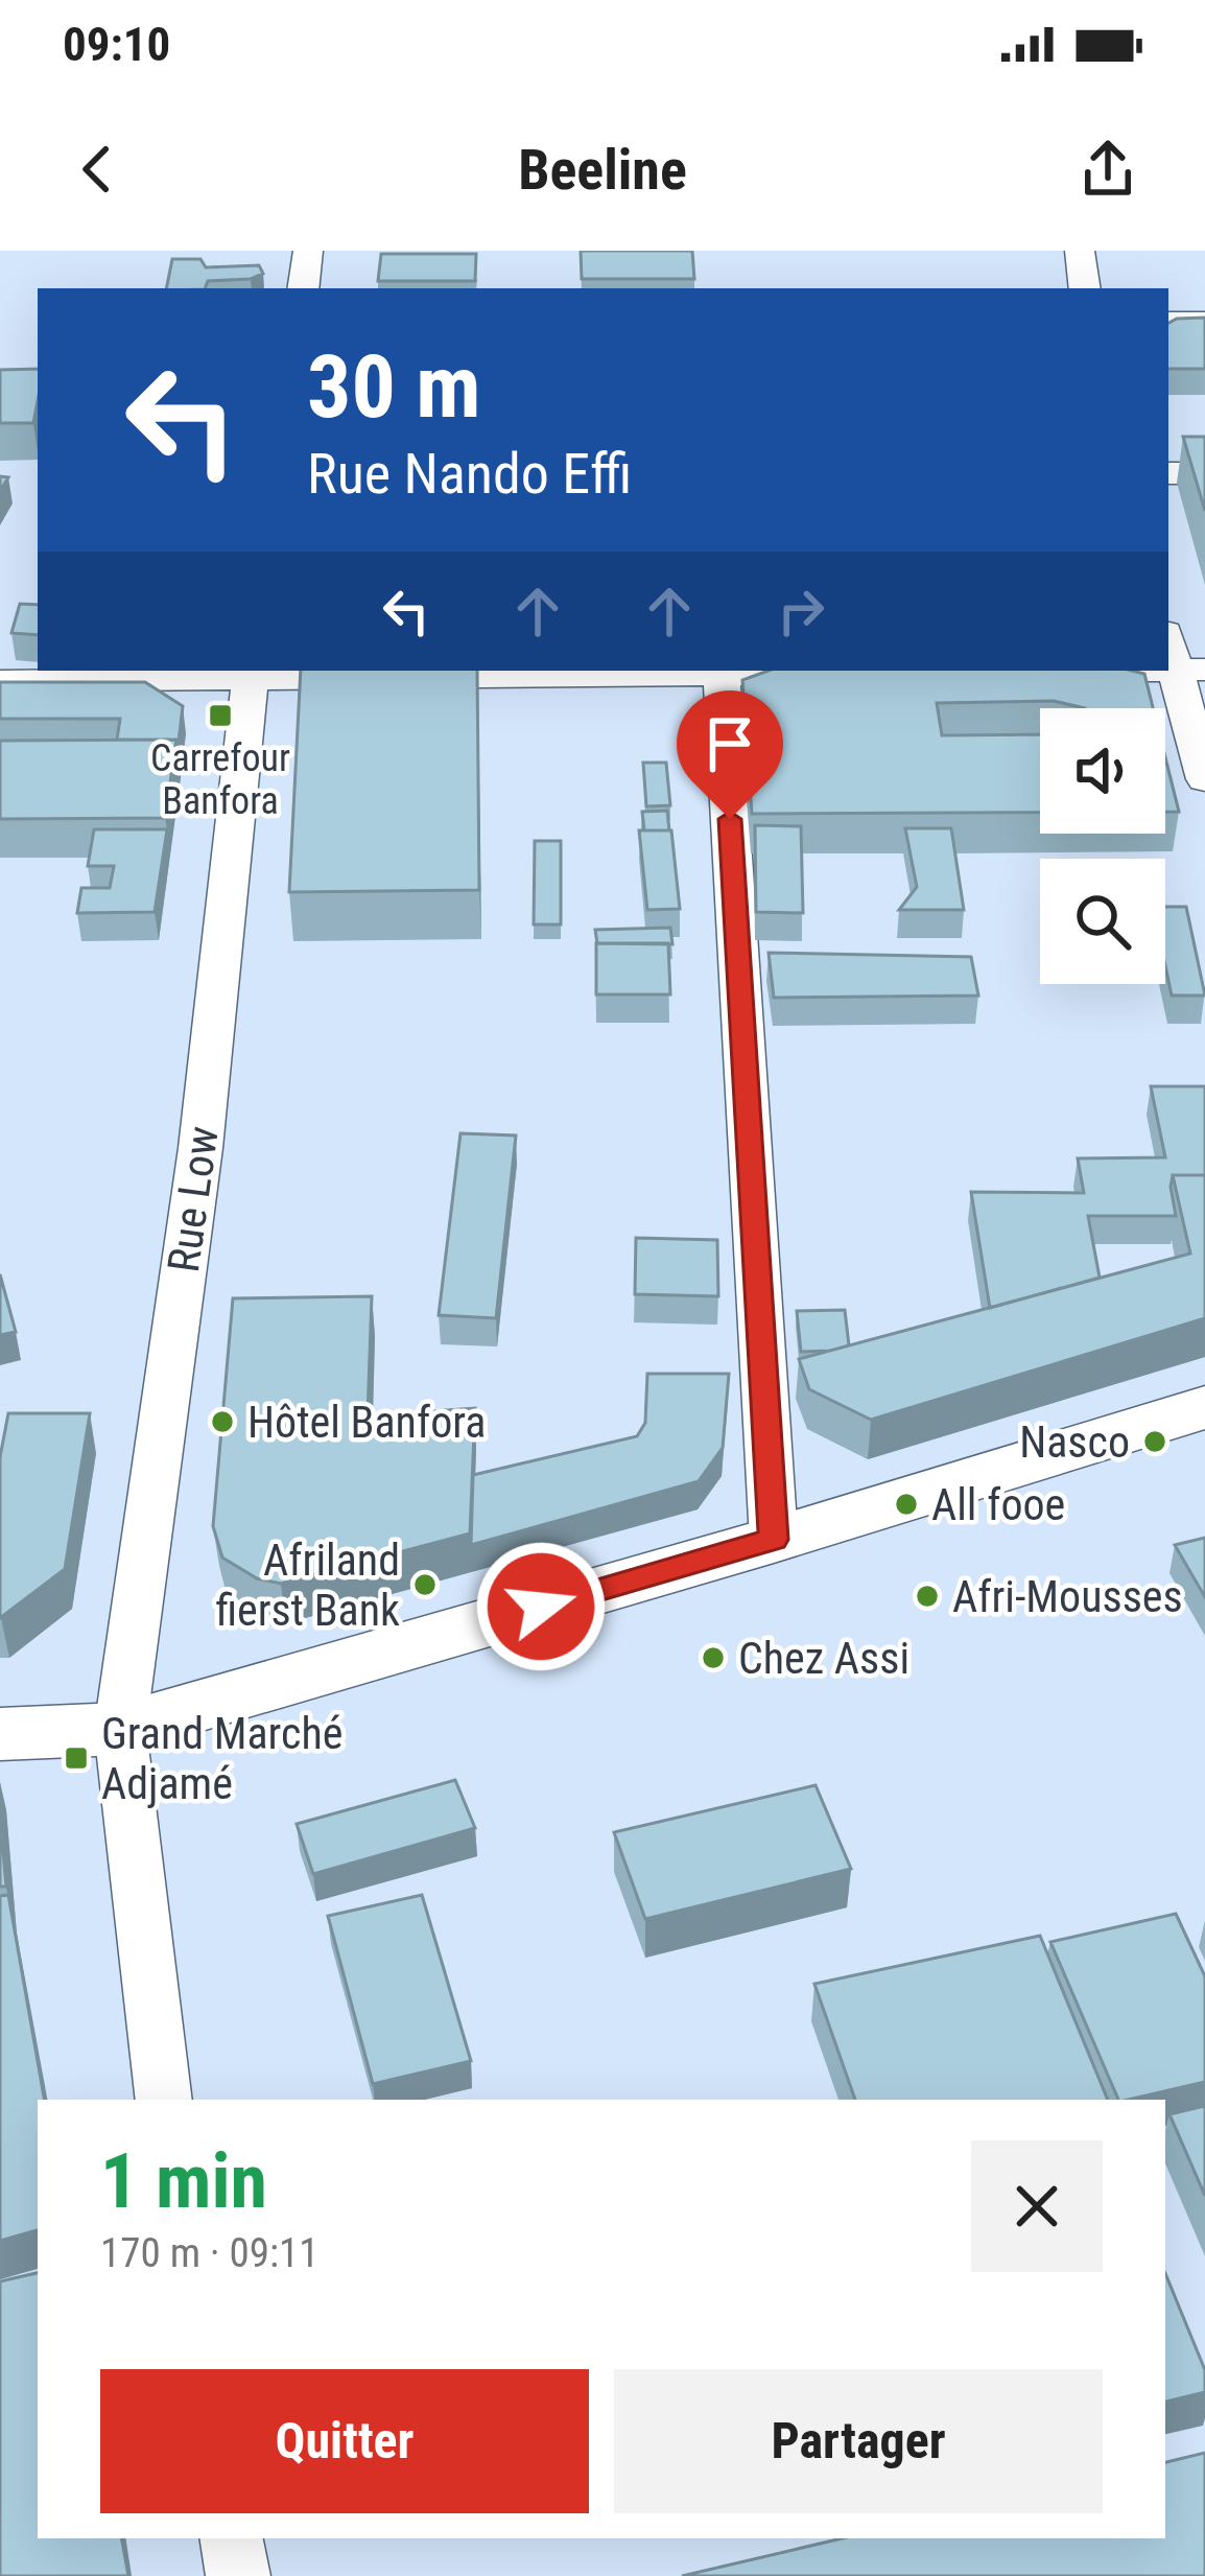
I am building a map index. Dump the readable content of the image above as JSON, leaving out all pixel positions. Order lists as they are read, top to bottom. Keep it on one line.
{"streets":{"street":["Rue Low"]},"places":{"transit":["Carrefour Banfora","Grand Marché Adjamé"],"other":["Hôtel Banfora","Nasco","All fooe","Afriland fierst Bank","Afri-Mousses","Chez Assi"]},"page":{"status":"09:10","header":"Beeline","turn":["30 m","Rue Nando Effi"],"heading":["1 min","170 m · 09:11"],"buttons":["Quitter","Partager"]}}
